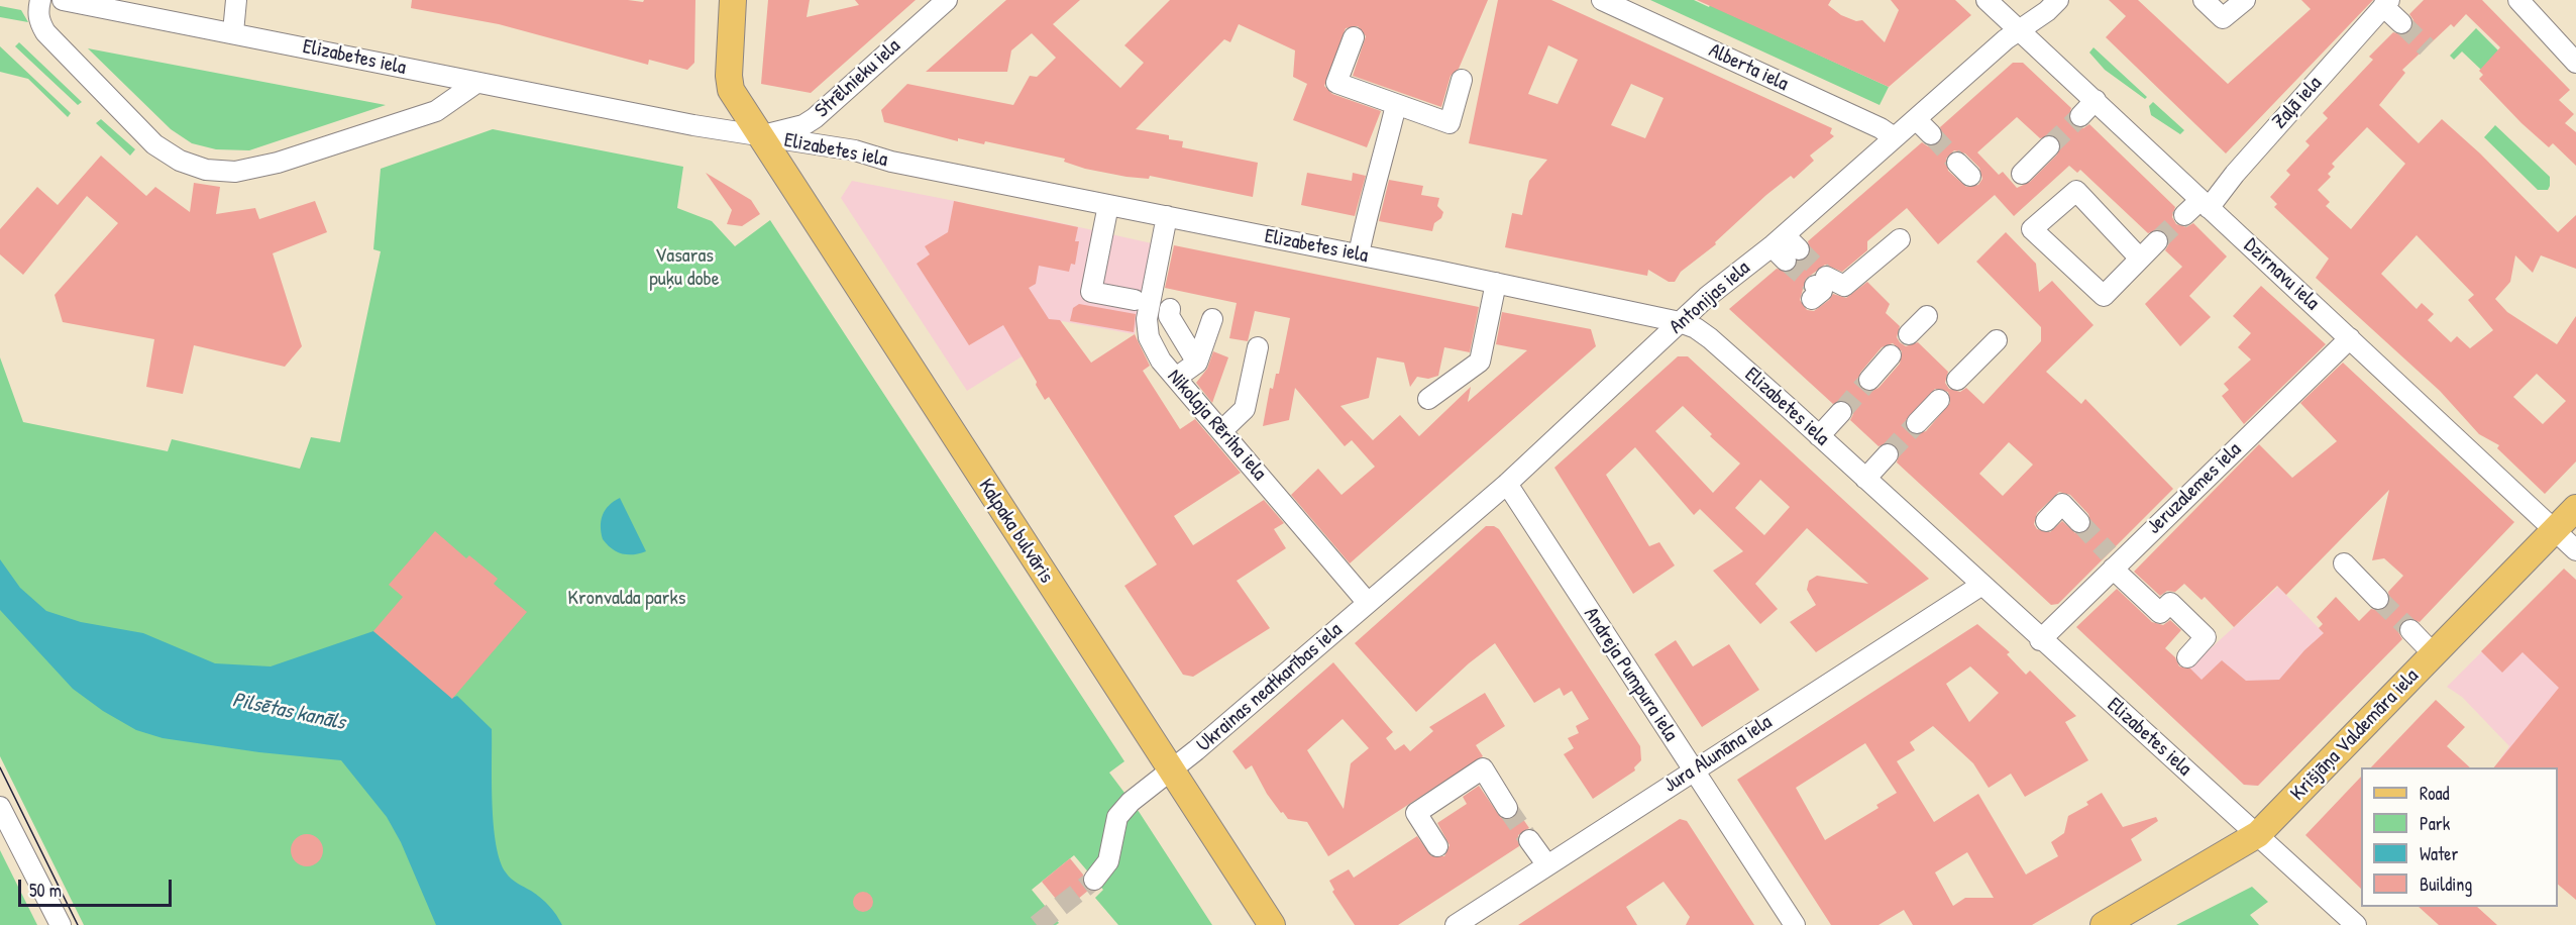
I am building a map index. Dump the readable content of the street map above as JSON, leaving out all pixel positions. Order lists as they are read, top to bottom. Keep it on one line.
{"streets":{"main road":["Kalpaka bulvāris","Krišjāņa Valdemāra iela"],"street":["Elizabetes iela","Alberta iela","Strēlnieku iela","Zaļā iela","Dzirnavu iela","Antonijas iela","Nikolaja Rēriha iela","Jeruzalemes iela","Andreja Pumpura iela","Ukrainas neatkarības iela","Jura Alunāna iela"]},"crossings":[["Elizabetes iela","Strēlnieku iela"],["Elizabetes iela","Antonijas iela"],["Elizabetes iela","Nikolaja Rēriha iela"],["Elizabetes iela","Jeruzalemes iela"],["Elizabetes iela","Kalpaka bulvāris"],["Elizabetes iela","Krišjāņa Valdemāra iela"],["Elizabetes iela","Jura Alunāna iela"],["Alberta iela","Antonijas iela"],["Strēlnieku iela","Kalpaka bulvāris"],["Zaļā iela","Dzirnavu iela"],["Dzirnavu iela","Antonijas iela"],["Dzirnavu iela","Jeruzalemes iela"],["Dzirnavu iela","Krišjāņa Valdemāra iela"],["Antonijas iela","Nikolaja Rēriha iela"],["Antonijas iela","Andreja Pumpura iela"],["Antonijas iela","Ukrainas neatkarības iela"],["Nikolaja Rēriha iela","Ukrainas neatkarības iela"],["Kalpaka bulvāris","Ukrainas neatkarības iela"],["Andreja Pumpura iela","Jura Alunāna iela"]],"water":["Pilsētas kanāls"],"parks":["Vasaras puķu dobe","Kronvalda parks"],"legend":["Road","Park","Water","Building"],"scale_bar":"50 m"}
